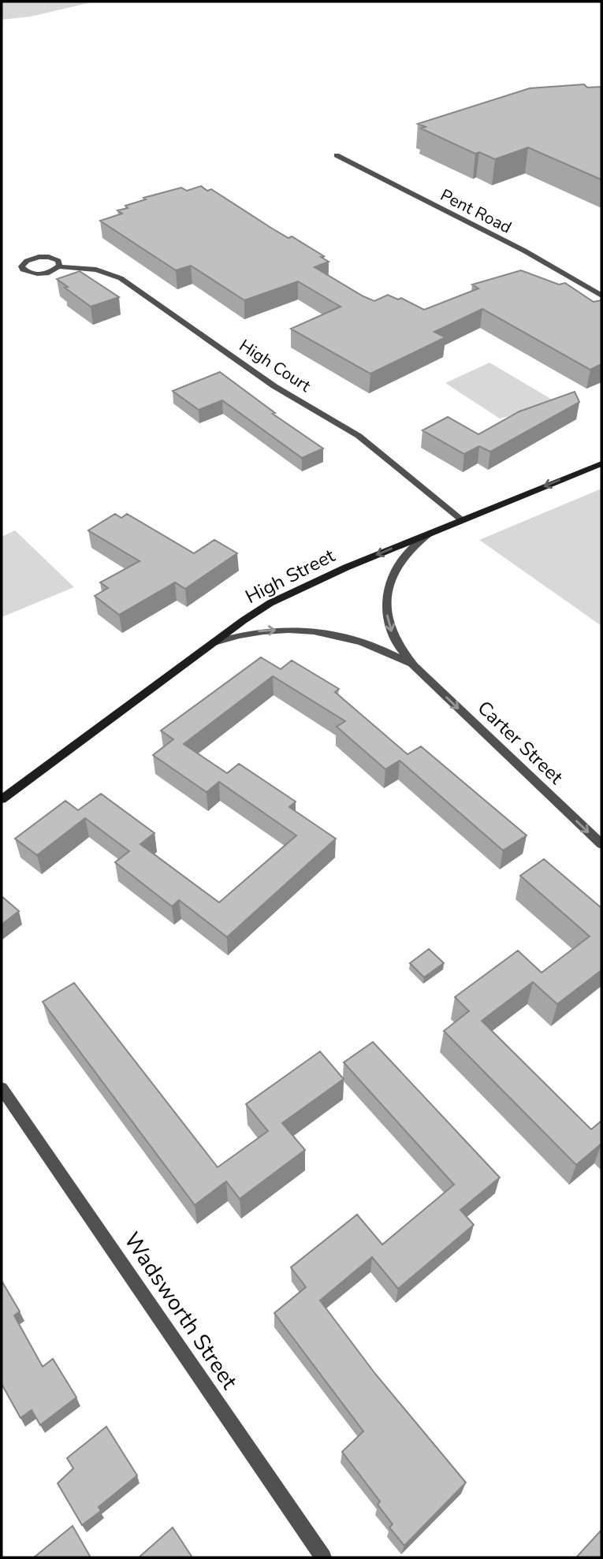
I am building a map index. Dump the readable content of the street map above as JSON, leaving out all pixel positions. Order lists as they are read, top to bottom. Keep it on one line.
{"streets":{"main road":["High Street"],"street":["Pent Road","High Court","Carter Street","Wadsworth Street"]},"crossings":[["High Court","High Street"],["High Street","Carter Street"]],"one_way":["High Street"]}
